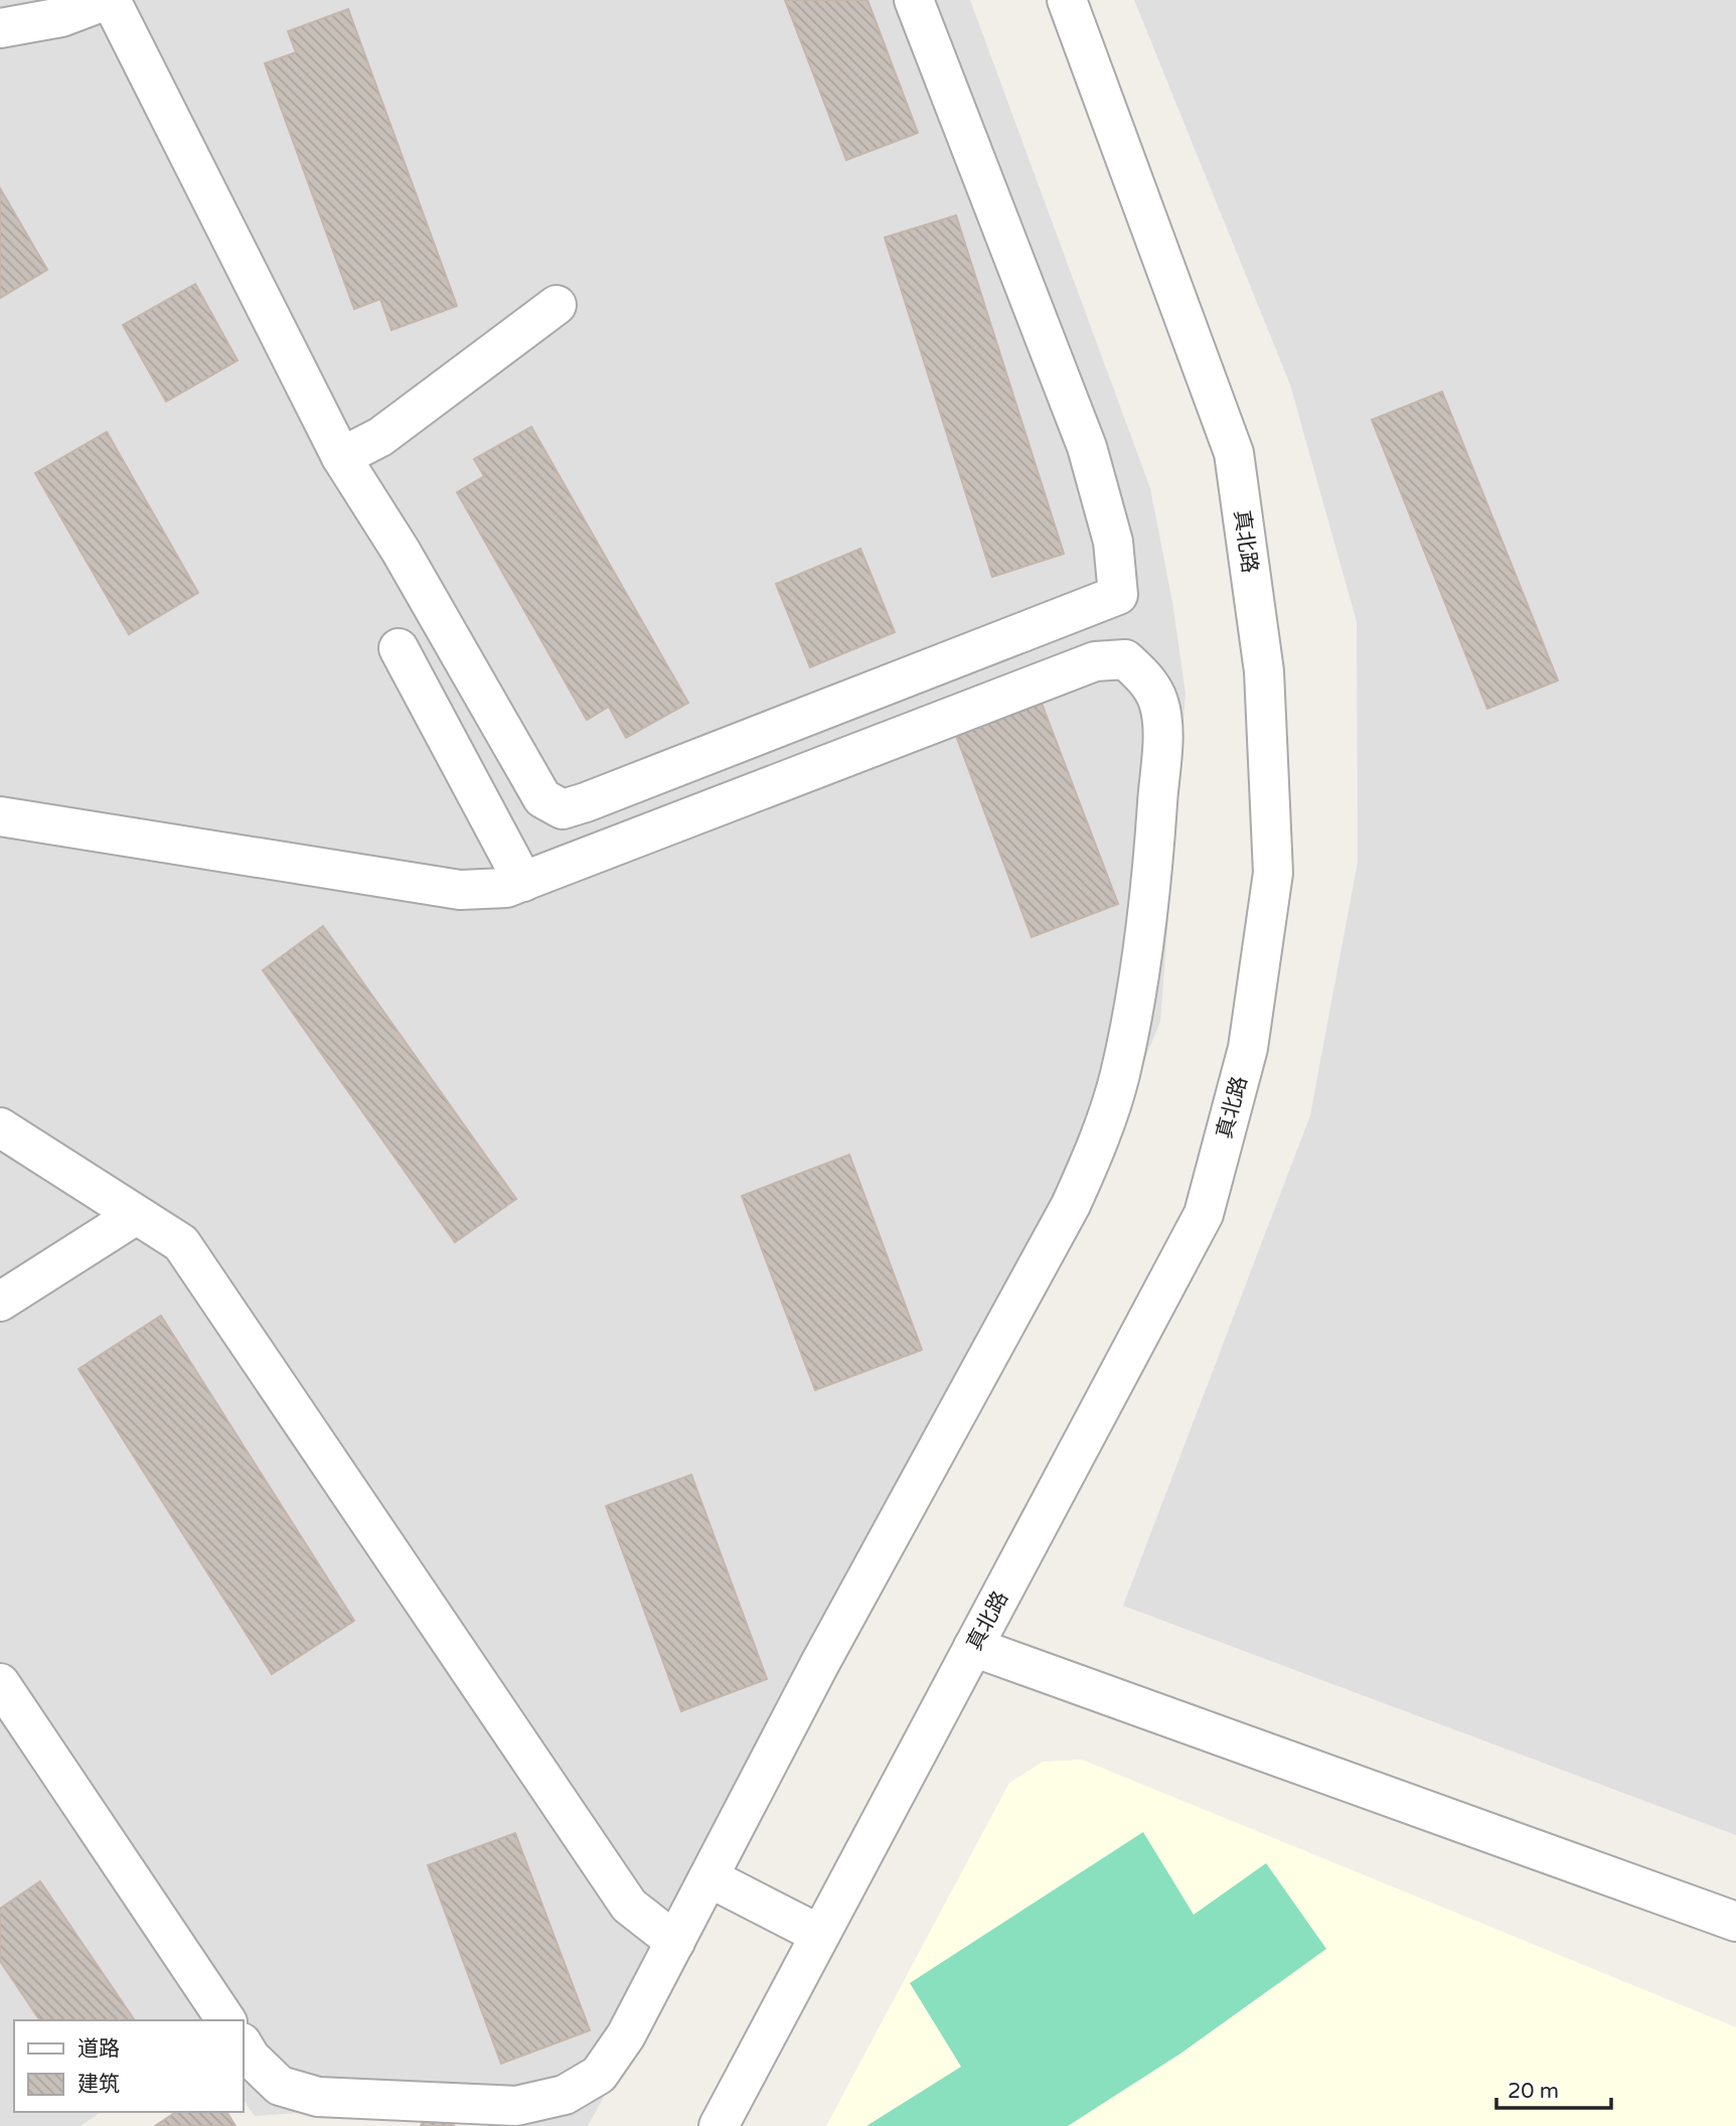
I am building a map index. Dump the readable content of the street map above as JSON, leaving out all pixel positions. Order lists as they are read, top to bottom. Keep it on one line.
{"streets":{"street":["真北路"]},"legend":["道路","建筑"],"scale_bar":"20 m"}
